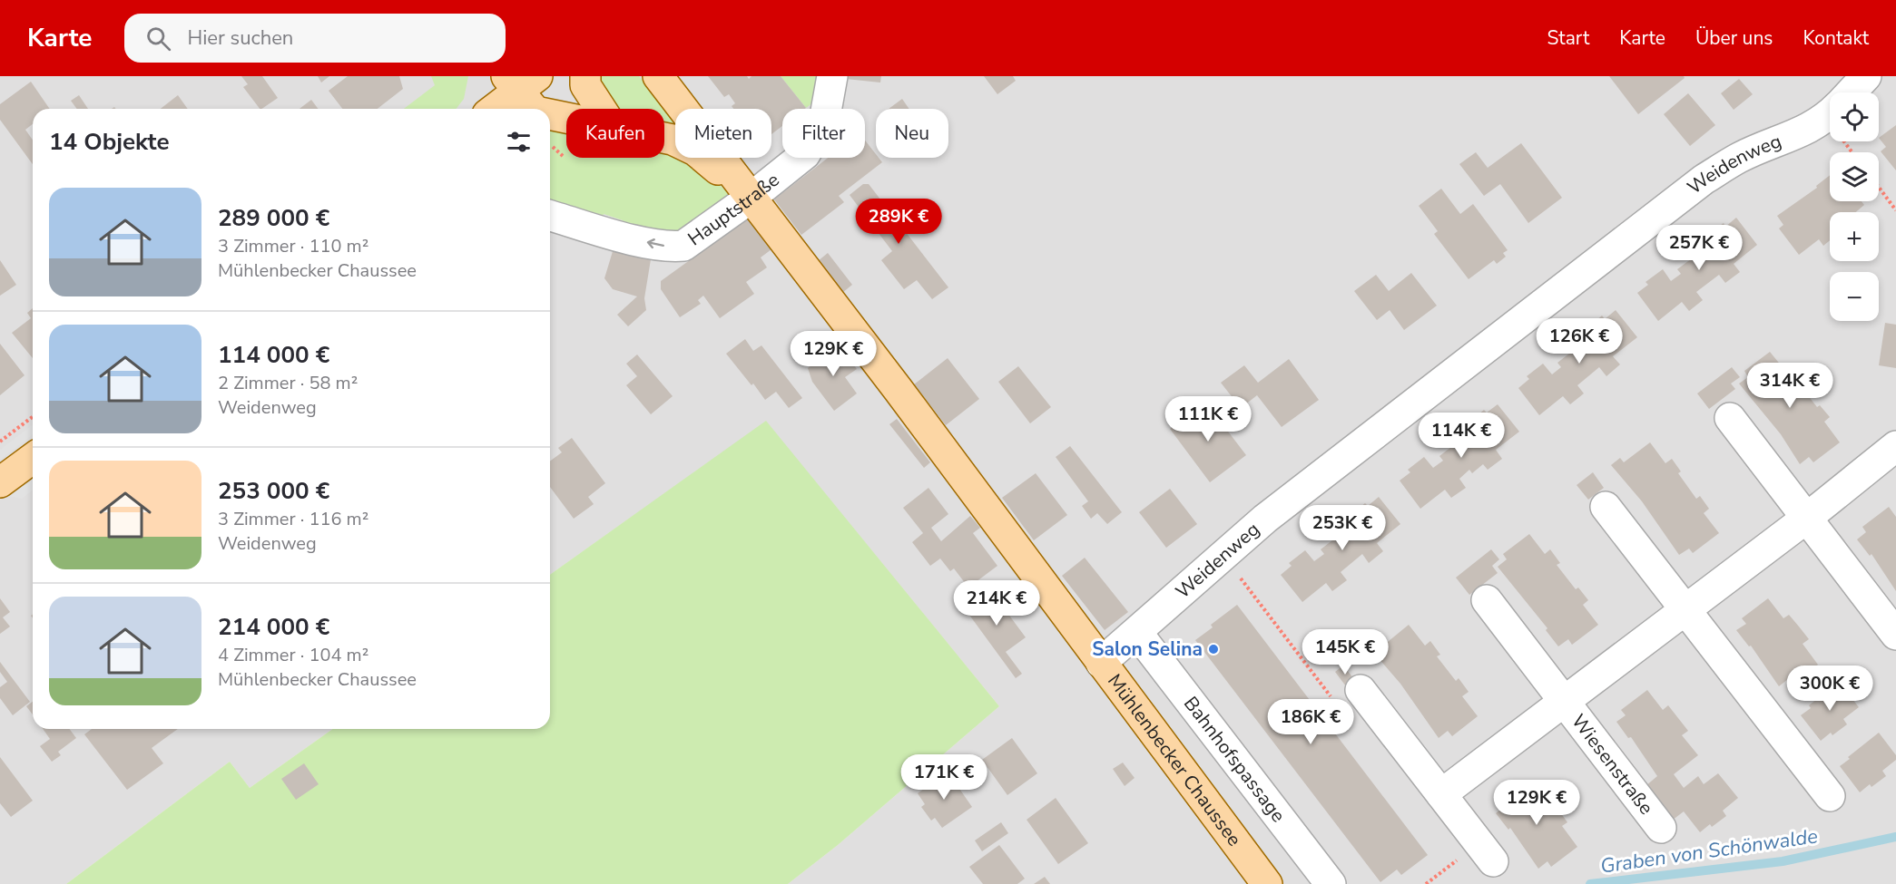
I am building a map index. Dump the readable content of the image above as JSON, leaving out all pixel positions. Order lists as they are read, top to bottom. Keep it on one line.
{"streets":{"main road":["Mühlenbecker Chaussee"],"street":["Weidenweg","Hauptstraße","Bahnhofspassage","Wiesenstraße"]},"crossings":[["Weidenweg","Bahnhofspassage"],["Weidenweg","Mühlenbecker Chaussee"],["Hauptstraße","Mühlenbecker Chaussee"]],"one_way":["Hauptstraße"],"water":["Graben von Schönwalde"],"places":["Salon Selina"],"page":{"header":"Karte","search":"Hier suchen","nav":["Start","Karte","Über uns","Kontakt"],"map_buttons":["+","−"],"chip":["Kaufen","Mieten","Filter","Neu"],"heading":"14 Objekte","list":[{"name":"289 000 €","note":"3 Zimmer · 110 m² · Mühlenbecker Chaussee"},{"name":"114 000 €","note":"2 Zimmer · 58 m² · Weidenweg"},{"name":"253 000 €","note":"3 Zimmer · 116 m² · Weidenweg"},{"name":"214 000 €","note":"4 Zimmer · 104 m² · Mühlenbecker Chaussee"}],"price":["289K €","257K €","126K €","129K €","314K €","111K €","114K €","253K €","214K €","145K €","300K €","186K €","171K €","129K €"]}}
